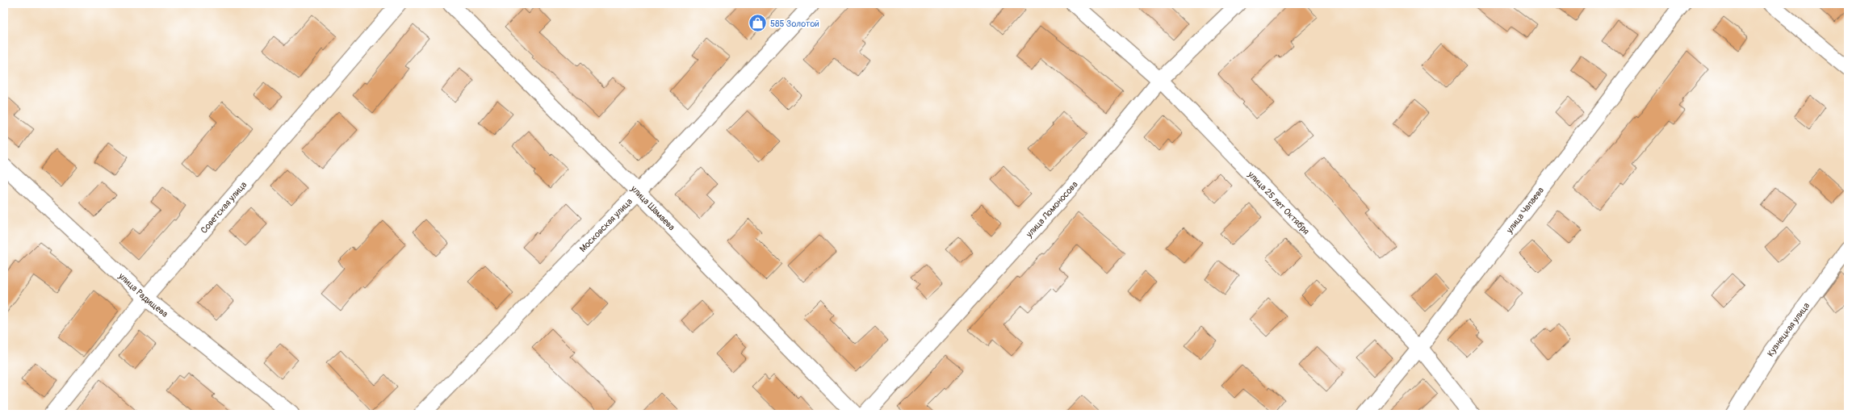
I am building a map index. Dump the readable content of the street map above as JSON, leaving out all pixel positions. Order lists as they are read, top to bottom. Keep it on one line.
{"streets":{"street":["улица 25 лет Октября","Советская улица","улица Шамаева","улица Ломоносова","улица Чапаева","Московская улица","улица Радищева","Кузнецкая улица"]},"crossings":[["улица 25 лет Октября","улица Ломоносова"],["улица 25 лет Октября","улица Чапаева"],["Советская улица","улица Радищева"],["улица Шамаева","Московская улица"]],"places":{"shop":["585 Золотой"]}}
